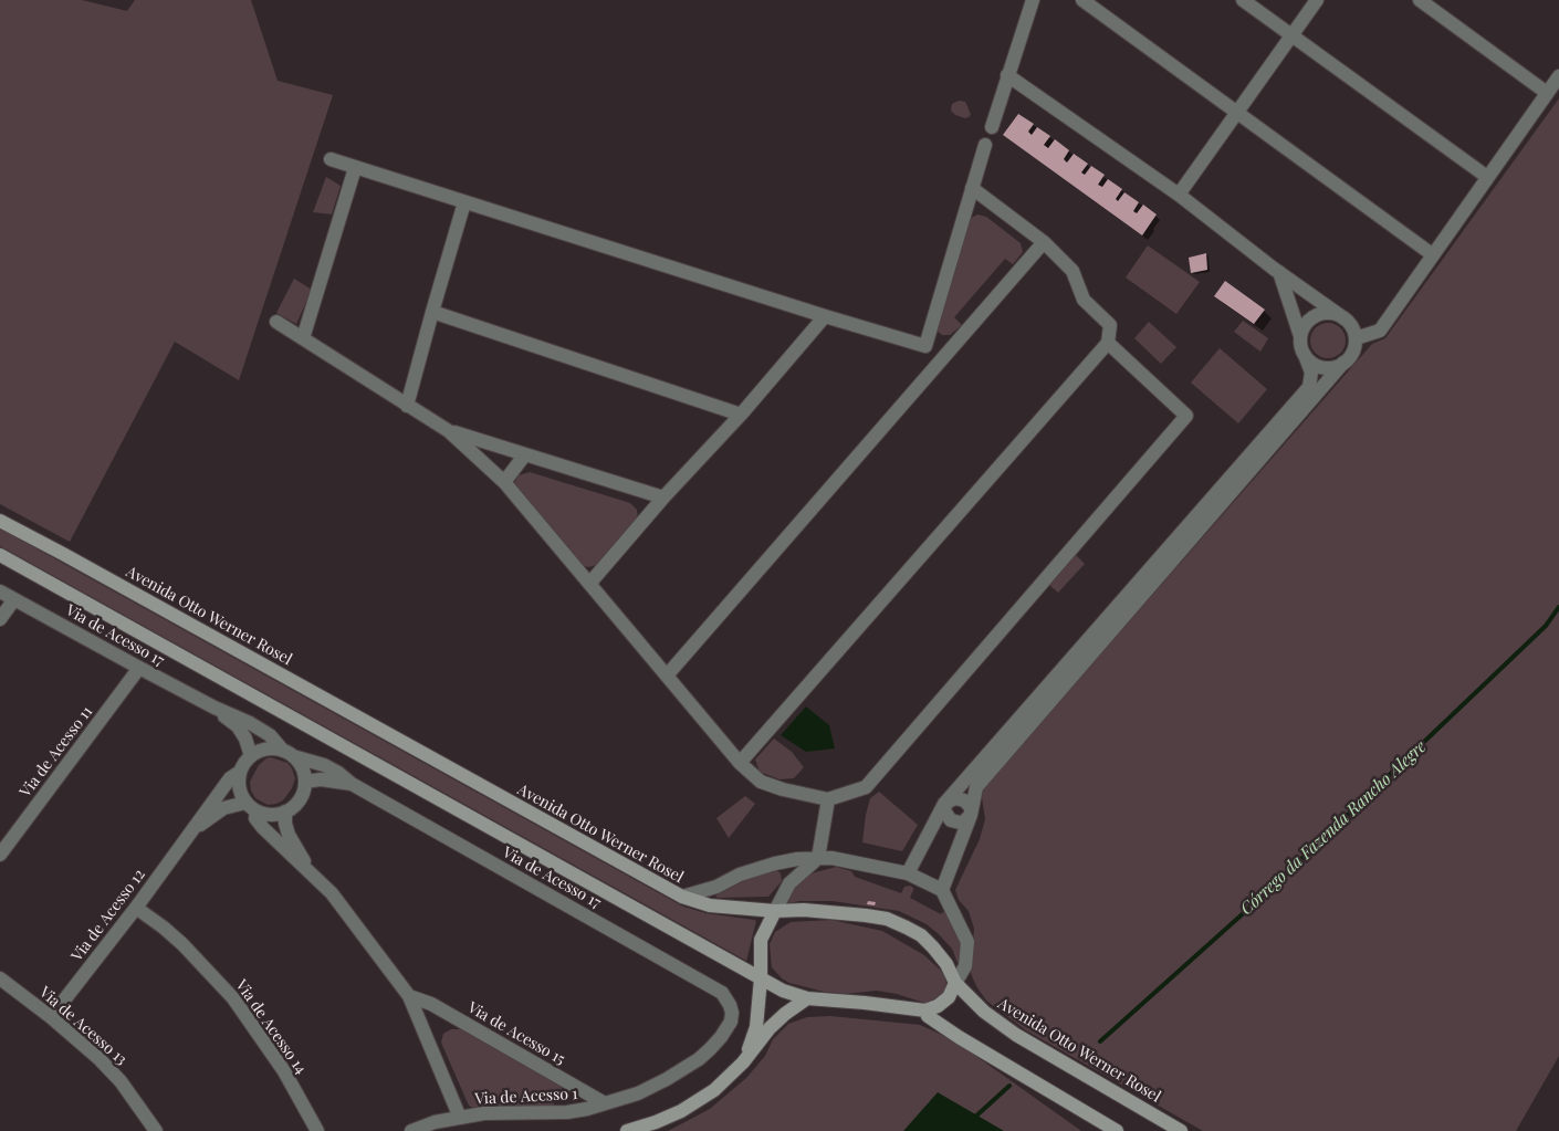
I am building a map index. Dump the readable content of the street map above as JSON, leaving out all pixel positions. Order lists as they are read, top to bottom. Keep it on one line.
{"streets":{"street":["Avenida Otto Werner Rosel","Via de Acesso 17","Via de Acesso 11","Via de Acesso 12","Via de Acesso 13","Via de Acesso 14","Via de Acesso 15","Via de Acesso 1"]},"crossings":[["Via de Acesso 17","Via de Acesso 11"],["Via de Acesso 17","Via de Acesso 12"],["Via de Acesso 17","Via de Acesso 15"],["Via de Acesso 17","Via de Acesso 1"],["Via de Acesso 12","Via de Acesso 13"],["Via de Acesso 12","Via de Acesso 14"],["Via de Acesso 12","Via de Acesso 15"],["Via de Acesso 15","Via de Acesso 1"]],"water":["Córrego da Fazenda Rancho Alegre"]}
